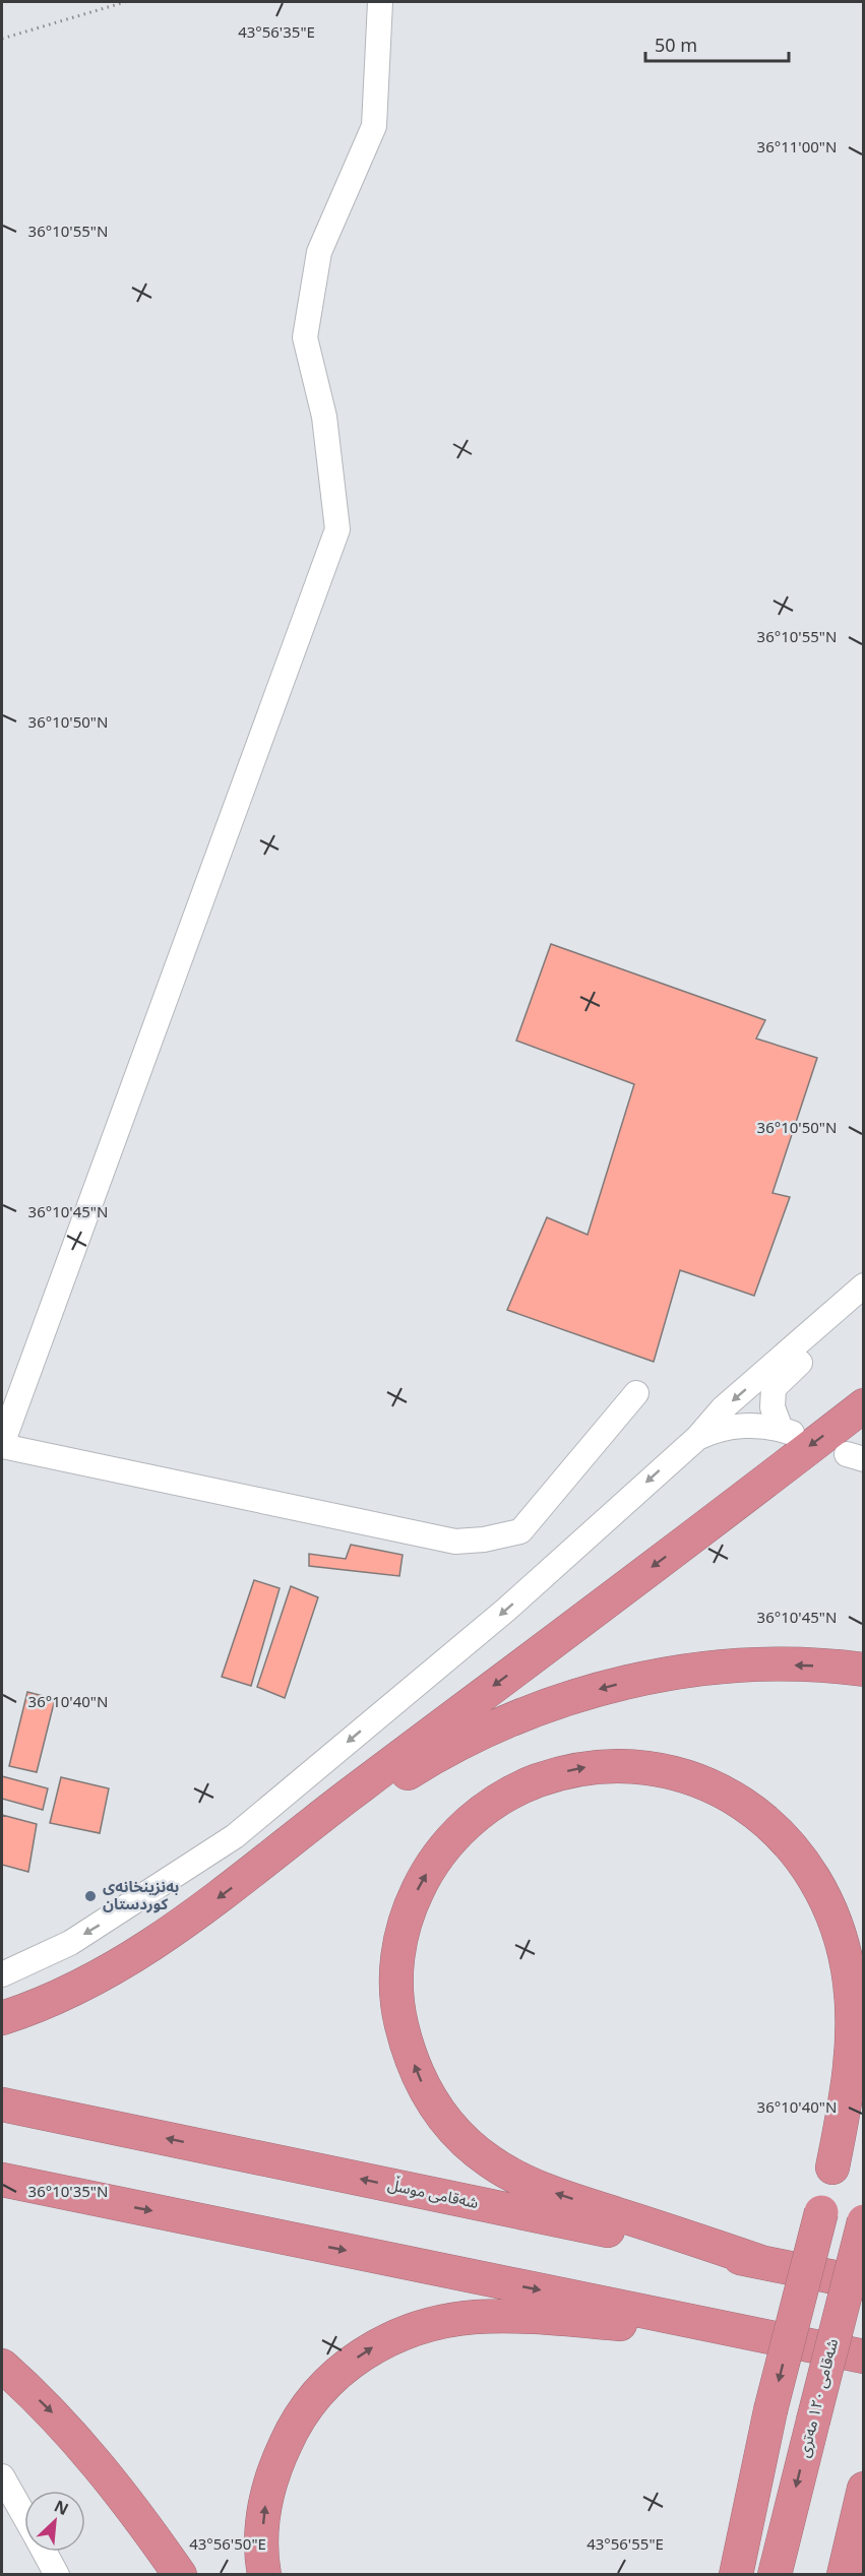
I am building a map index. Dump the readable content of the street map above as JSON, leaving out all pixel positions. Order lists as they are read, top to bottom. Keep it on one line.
{"streets":{"highway":["شەقامی موسڵ","شەقامی ١٢٠ مەتری"]},"places":["بەنزینخانەی کوردستان"],"scale_bar":"50 m","north":"top right","coordinates":["43°56'35\"E","36°11'00\"N","36°10'55\"N","36°10'50\"N","36°10'45\"N","36°10'40\"N","36°10'35\"N","43°56'50\"E","43°56'55\"E"]}
